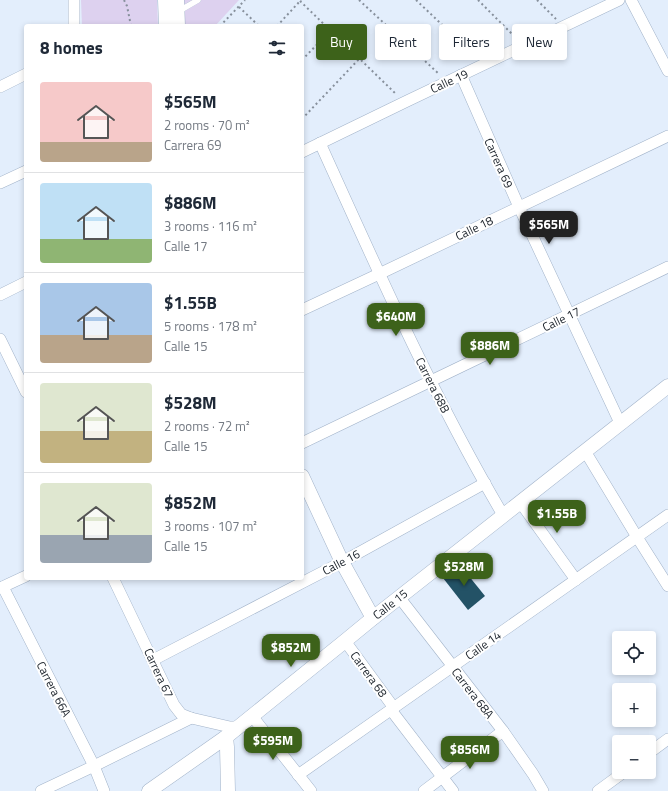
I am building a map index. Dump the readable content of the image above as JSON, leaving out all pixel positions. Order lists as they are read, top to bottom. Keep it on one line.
{"streets":{"street":["Calle 19","Carrera 69","Calle 18","Calle 17","Carrera 68B","Calle 16","Calle 15","Calle 14","Carrera 67","Carrera 68","Carrera 66A","Carrera 68A"]},"crossings":[["Calle 19","Carrera 69"],["Calle 19","Carrera 68B"],["Carrera 69","Calle 18"],["Carrera 69","Calle 17"],["Carrera 69","Calle 15"],["Calle 18","Carrera 68B"],["Calle 17","Carrera 68B"],["Carrera 68B","Calle 16"],["Carrera 68B","Calle 15"],["Calle 16","Carrera 67"],["Calle 15","Carrera 67"],["Calle 15","Carrera 68"],["Calle 15","Carrera 68A"],["Calle 14","Carrera 68"],["Calle 14","Carrera 68A"]],"page":{"chip":["Buy","Rent","Filters","New"],"heading":"8 homes","list":[{"name":"$565M","note":"2 rooms · 70 m² · Carrera 69"},{"name":"$886M","note":"3 rooms · 116 m² · Calle 17"},{"name":"$1.55B","note":"5 rooms · 178 m² · Calle 15"},{"name":"$528M","note":"2 rooms · 72 m² · Calle 15"},{"name":"$852M","note":"3 rooms · 107 m² · Calle 15"}],"price":["$565M","$640M","$886M","$1.55B","$528M","$852M","$595M","$856M"],"map_buttons":["+","−"]}}
